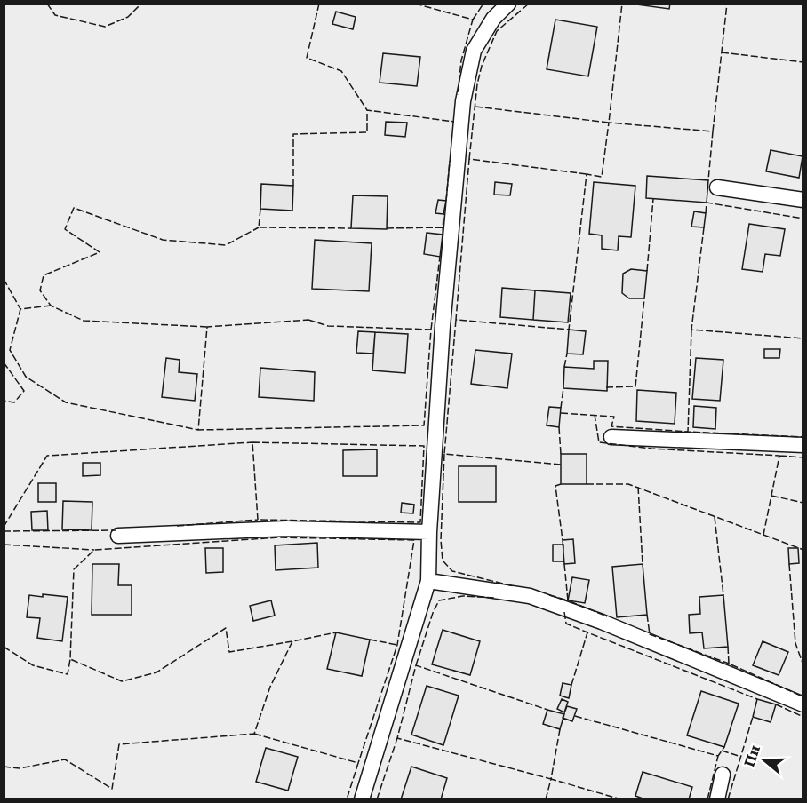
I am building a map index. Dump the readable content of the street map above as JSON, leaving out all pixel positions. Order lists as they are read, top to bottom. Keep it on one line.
{"north":"left"}
